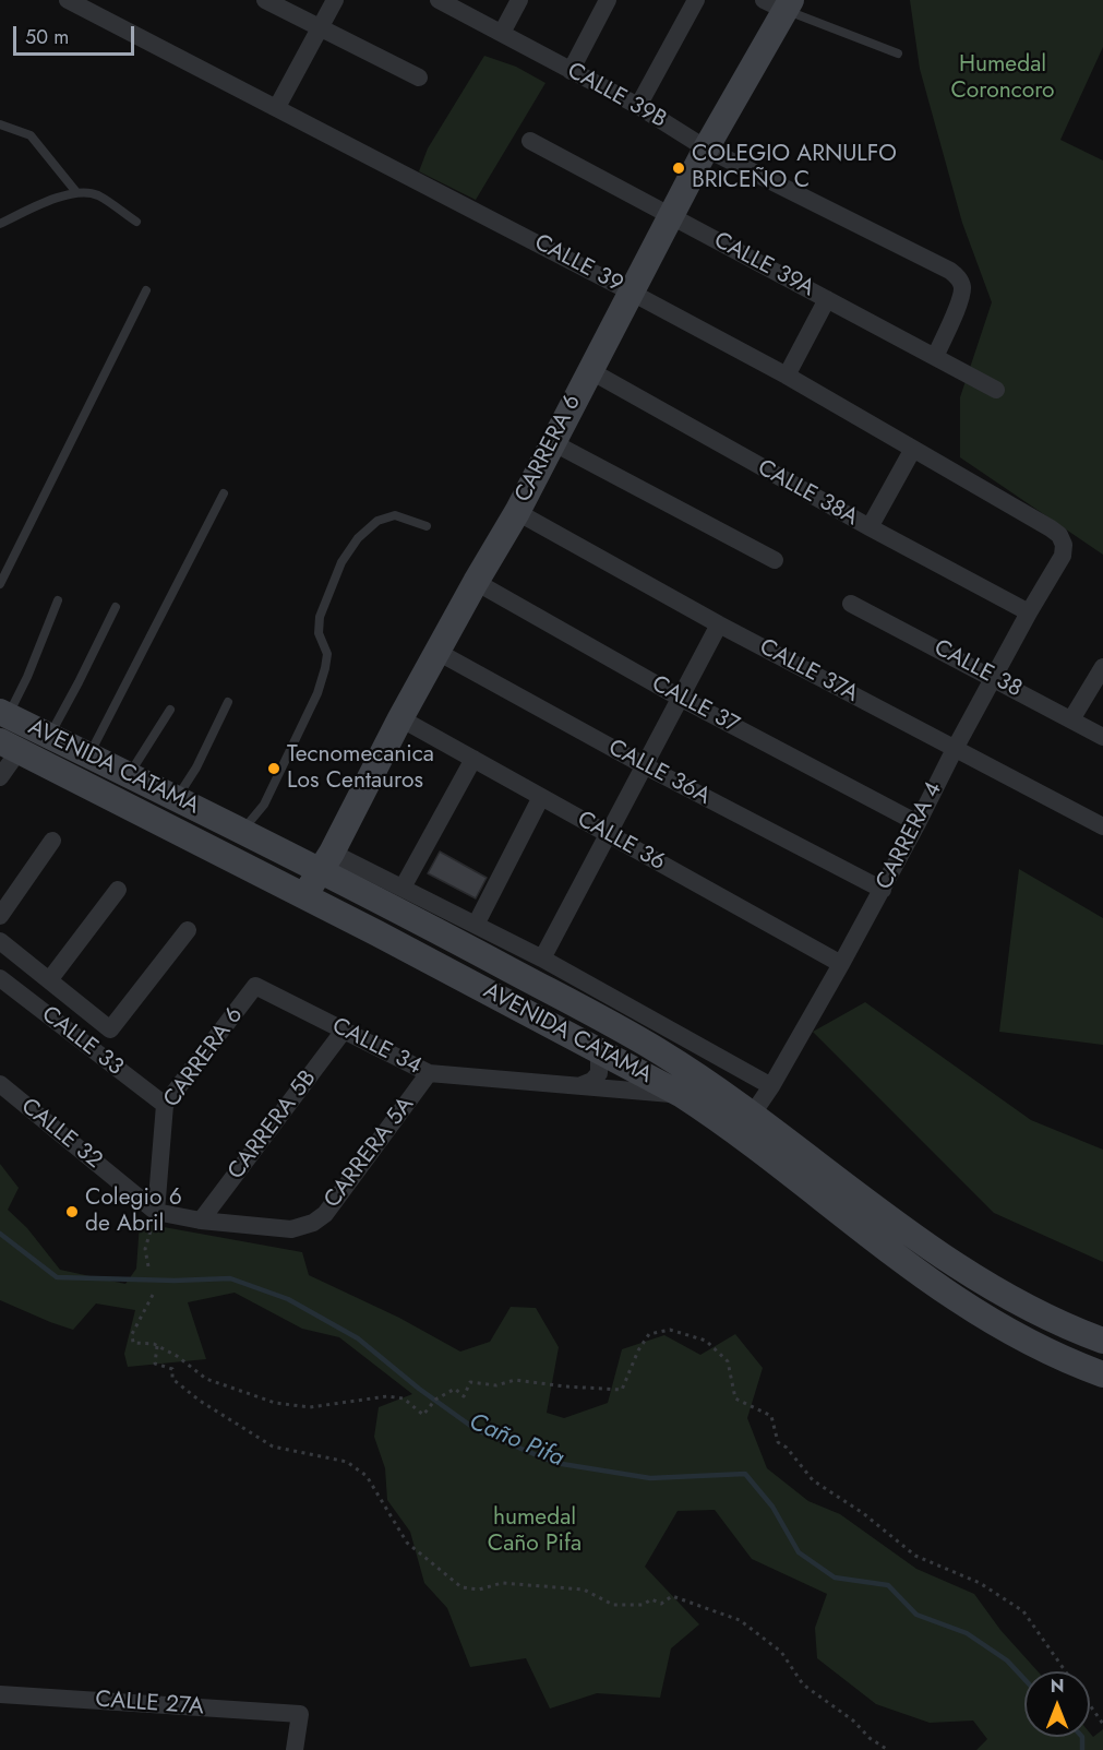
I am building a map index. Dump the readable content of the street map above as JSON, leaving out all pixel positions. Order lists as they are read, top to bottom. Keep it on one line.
{"streets":{"main road":["CARRERA 6","AVENIDA CATAMA"],"street":["CALLE 39B","CALLE 39","CALLE 39A","CALLE 38A","CALLE 38","CALLE 37A","CALLE 37","CALLE 36A","CARRERA 4","CALLE 36","CALLE 33","CALLE 34","CARRERA 5B","CALLE 32","CARRERA 5A","CALLE 27A"]},"crossings":[["CALLE 39B","CALLE 39A"],["CALLE 39B","CARRERA 6"],["CALLE 39","CARRERA 6"],["CALLE 39","CARRERA 4"],["CALLE 39A","CARRERA 6"],["CARRERA 6","CALLE 38A"],["CARRERA 6","CALLE 37A"],["CARRERA 6","CALLE 37"],["CARRERA 6","AVENIDA CATAMA"],["CARRERA 6","CALLE 36A"],["CARRERA 6","CALLE 36"],["CARRERA 6","CALLE 33"],["CARRERA 6","CALLE 34"],["CARRERA 6","CALLE 32"],["CALLE 38A","CARRERA 4"],["CALLE 38","CARRERA 4"],["CALLE 37A","CARRERA 4"],["CALLE 37","CARRERA 4"],["AVENIDA CATAMA","CARRERA 4"],["AVENIDA CATAMA","CALLE 34"],["CALLE 36A","CARRERA 4"],["CARRERA 4","CALLE 36"],["CALLE 34","CARRERA 5B"],["CALLE 34","CARRERA 5A"],["CARRERA 5B","CALLE 32"],["CALLE 32","CARRERA 5A"]],"water":["Caño Pifa"],"parks":["Humedal Coroncoro","humedal Caño Pifa"],"places":["COLEGIO ARNULFO BRICEÑO C","Tecnomecanica Los Centauros","Colegio 6 de Abril"],"scale_bar":"50 m","north":"top"}
